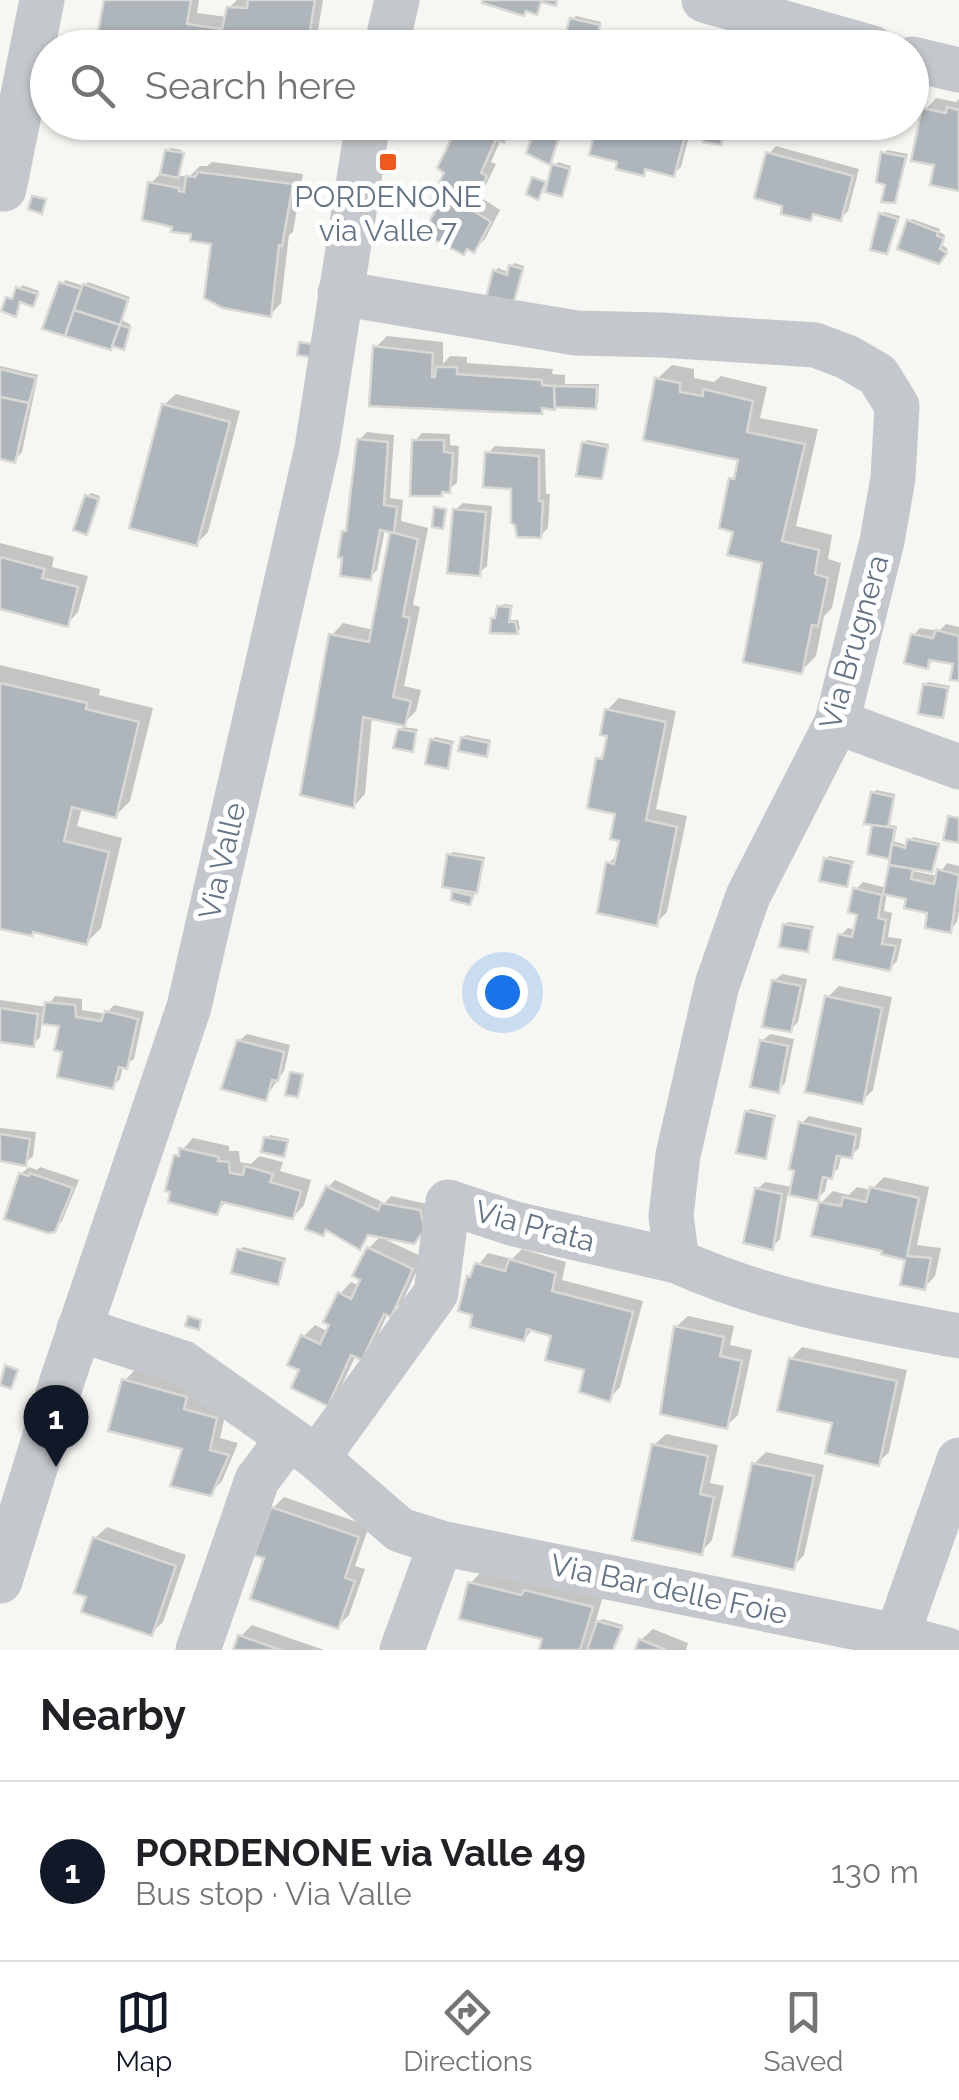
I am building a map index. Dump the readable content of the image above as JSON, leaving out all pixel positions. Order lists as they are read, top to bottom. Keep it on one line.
{"streets":{"street":["Via Brugnera","Via Valle","Via Prata","Via Bar delle Foie"]},"crossings":[["Via Brugnera","Via Valle"],["Via Brugnera","Via Prata"],["Via Valle","Via Bar delle Foie"],["Via Prata","Via Bar delle Foie"]],"places":{"transit":["PORDENONE via Valle 7"]},"page":{"search":"Search here","pins":"1","heading":"Nearby","list":[{"mark":"1","name":"PORDENONE via Valle 49","note":"Bus stop · Via Valle","value":"130 m"}],"nav":["Map","Directions","Saved"]}}
